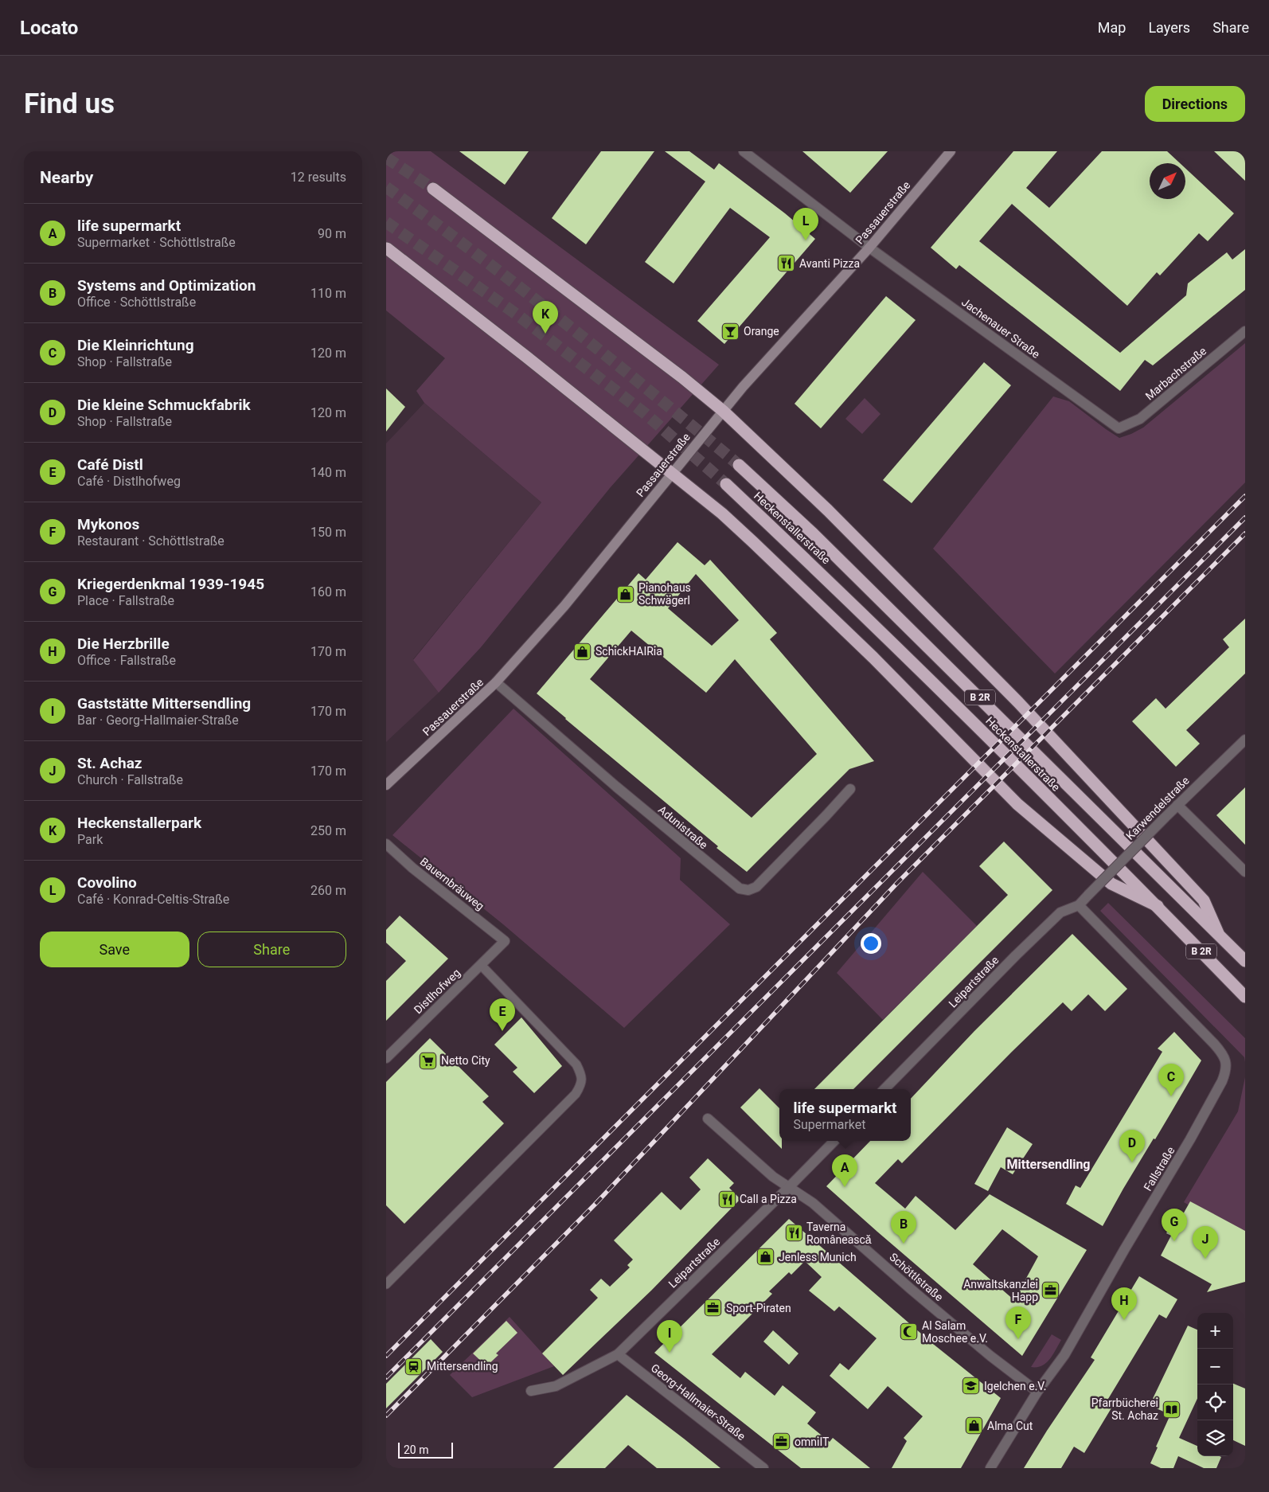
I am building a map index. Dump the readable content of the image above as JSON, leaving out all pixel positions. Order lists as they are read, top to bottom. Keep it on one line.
{"streets":{"highway":["Heckenstallerstraße","B 2R"],"street":["Passauerstraße","Jachenauer Straße","Marbachstraße","Karwendelstraße","Adunistraße","Bauernbräuweg","Leipartstraße","Distlhofweg","Fallstraße","Schöttlstraße","Georg-Hallmaier-Straße"]},"crossings":[["Passauerstraße","Jachenauer Straße"],["Passauerstraße","Adunistraße"],["Jachenauer Straße","Marbachstraße"],["Karwendelstraße","Leipartstraße"],["Bauernbräuweg","Distlhofweg"],["Leipartstraße","Fallstraße"],["Leipartstraße","Schöttlstraße"],["Leipartstraße","Georg-Hallmaier-Straße"],["Fallstraße","Schöttlstraße"]],"districts":["Mittersendling"],"places":{"restaurant":["Avanti Pizza","Call a Pizza","Taverna Româneascǎ"],"bar":["Orange"],"shop":["Pianohaus Schwägerl","SchickHAIRia","Jenless Munich","Alma Cut"],"supermarket":["Netto City"],"office":["Anwaltskanzlei Happ","Sport-Piraten","omniIT"],"mosque":["Al Salam Moschee e.V."],"station":["Mittersendling"],"school or university":["Igelchen e.V."],"library":["Pfarrbücherei St. Achaz"]},"scale_bar":"20 m","north":"top right","page":{"header":"Locato","nav":["Map","Layers","Share"],"buttons":["Directions",["Save","Share"]],"title":"Find us","heading":["Nearby","12 results"],"list":[{"mark":"A","name":"life supermarkt","note":"Supermarket · Schöttlstraße","value":"90 m"},{"mark":"B","name":"Systems and Optimization","note":"Office · Schöttlstraße","value":"110 m"},{"mark":"C","name":"Die Kleinrichtung","note":"Shop · Fallstraße","value":"120 m"},{"mark":"D","name":"Die kleine Schmuckfabrik","note":"Shop · Fallstraße","value":"120 m"},{"mark":"E","name":"Café Distl","note":"Café · Distlhofweg","value":"140 m"},{"mark":"F","name":"Mykonos","note":"Restaurant · Schöttlstraße","value":"150 m"},{"mark":"G","name":"Kriegerdenkmal 1939-1945","note":"Place · Fallstraße","value":"160 m"},{"mark":"H","name":"Die Herzbrille","note":"Office · Fallstraße","value":"170 m"},{"mark":"I","name":"Gaststätte Mittersendling","note":"Bar · Georg-Hallmaier-Straße","value":"170 m"},{"mark":"J","name":"St. Achaz","note":"Church · Fallstraße","value":"170 m"},{"mark":"K","name":"Heckenstallerpark","note":"Park","value":"250 m"},{"mark":"L","name":"Covolino","note":"Café · Konrad-Celtis-Straße","value":"260 m"}],"pins":["L","K","E","C","D","A","G","B","J","H","F","I"],"popup":["life supermarkt","Supermarket"],"map_buttons":["+","−"],"scale":"20 m"}}
